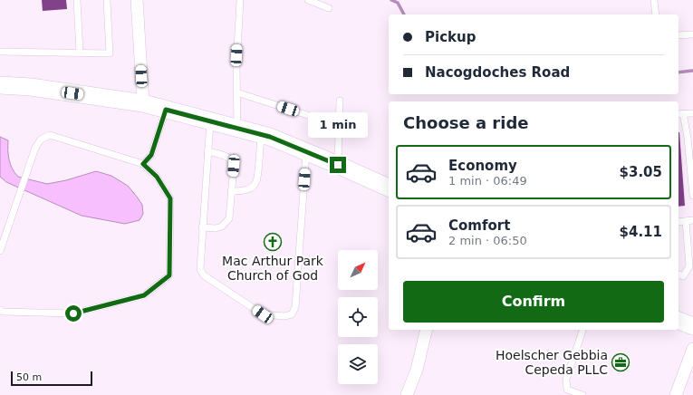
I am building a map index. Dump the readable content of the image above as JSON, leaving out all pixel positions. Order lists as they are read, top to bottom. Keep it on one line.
{"places":{"church":["Mac Arthur Park Church of God"],"office":["Hoelscher Gebbia Cepeda PLLC"]},"scale_bar":"50 m","north":"top right","page":{"banner":["Pickup","Nacogdoches Road"],"heading":"Choose a ride","bubble":"1 min","list":[{"name":"Economy","note":"1 min · 06:49","value":"$3.05"},{"name":"Comfort","note":"2 min · 06:50","value":"$4.11"}],"buttons":"Confirm","scale":"50 m"}}
